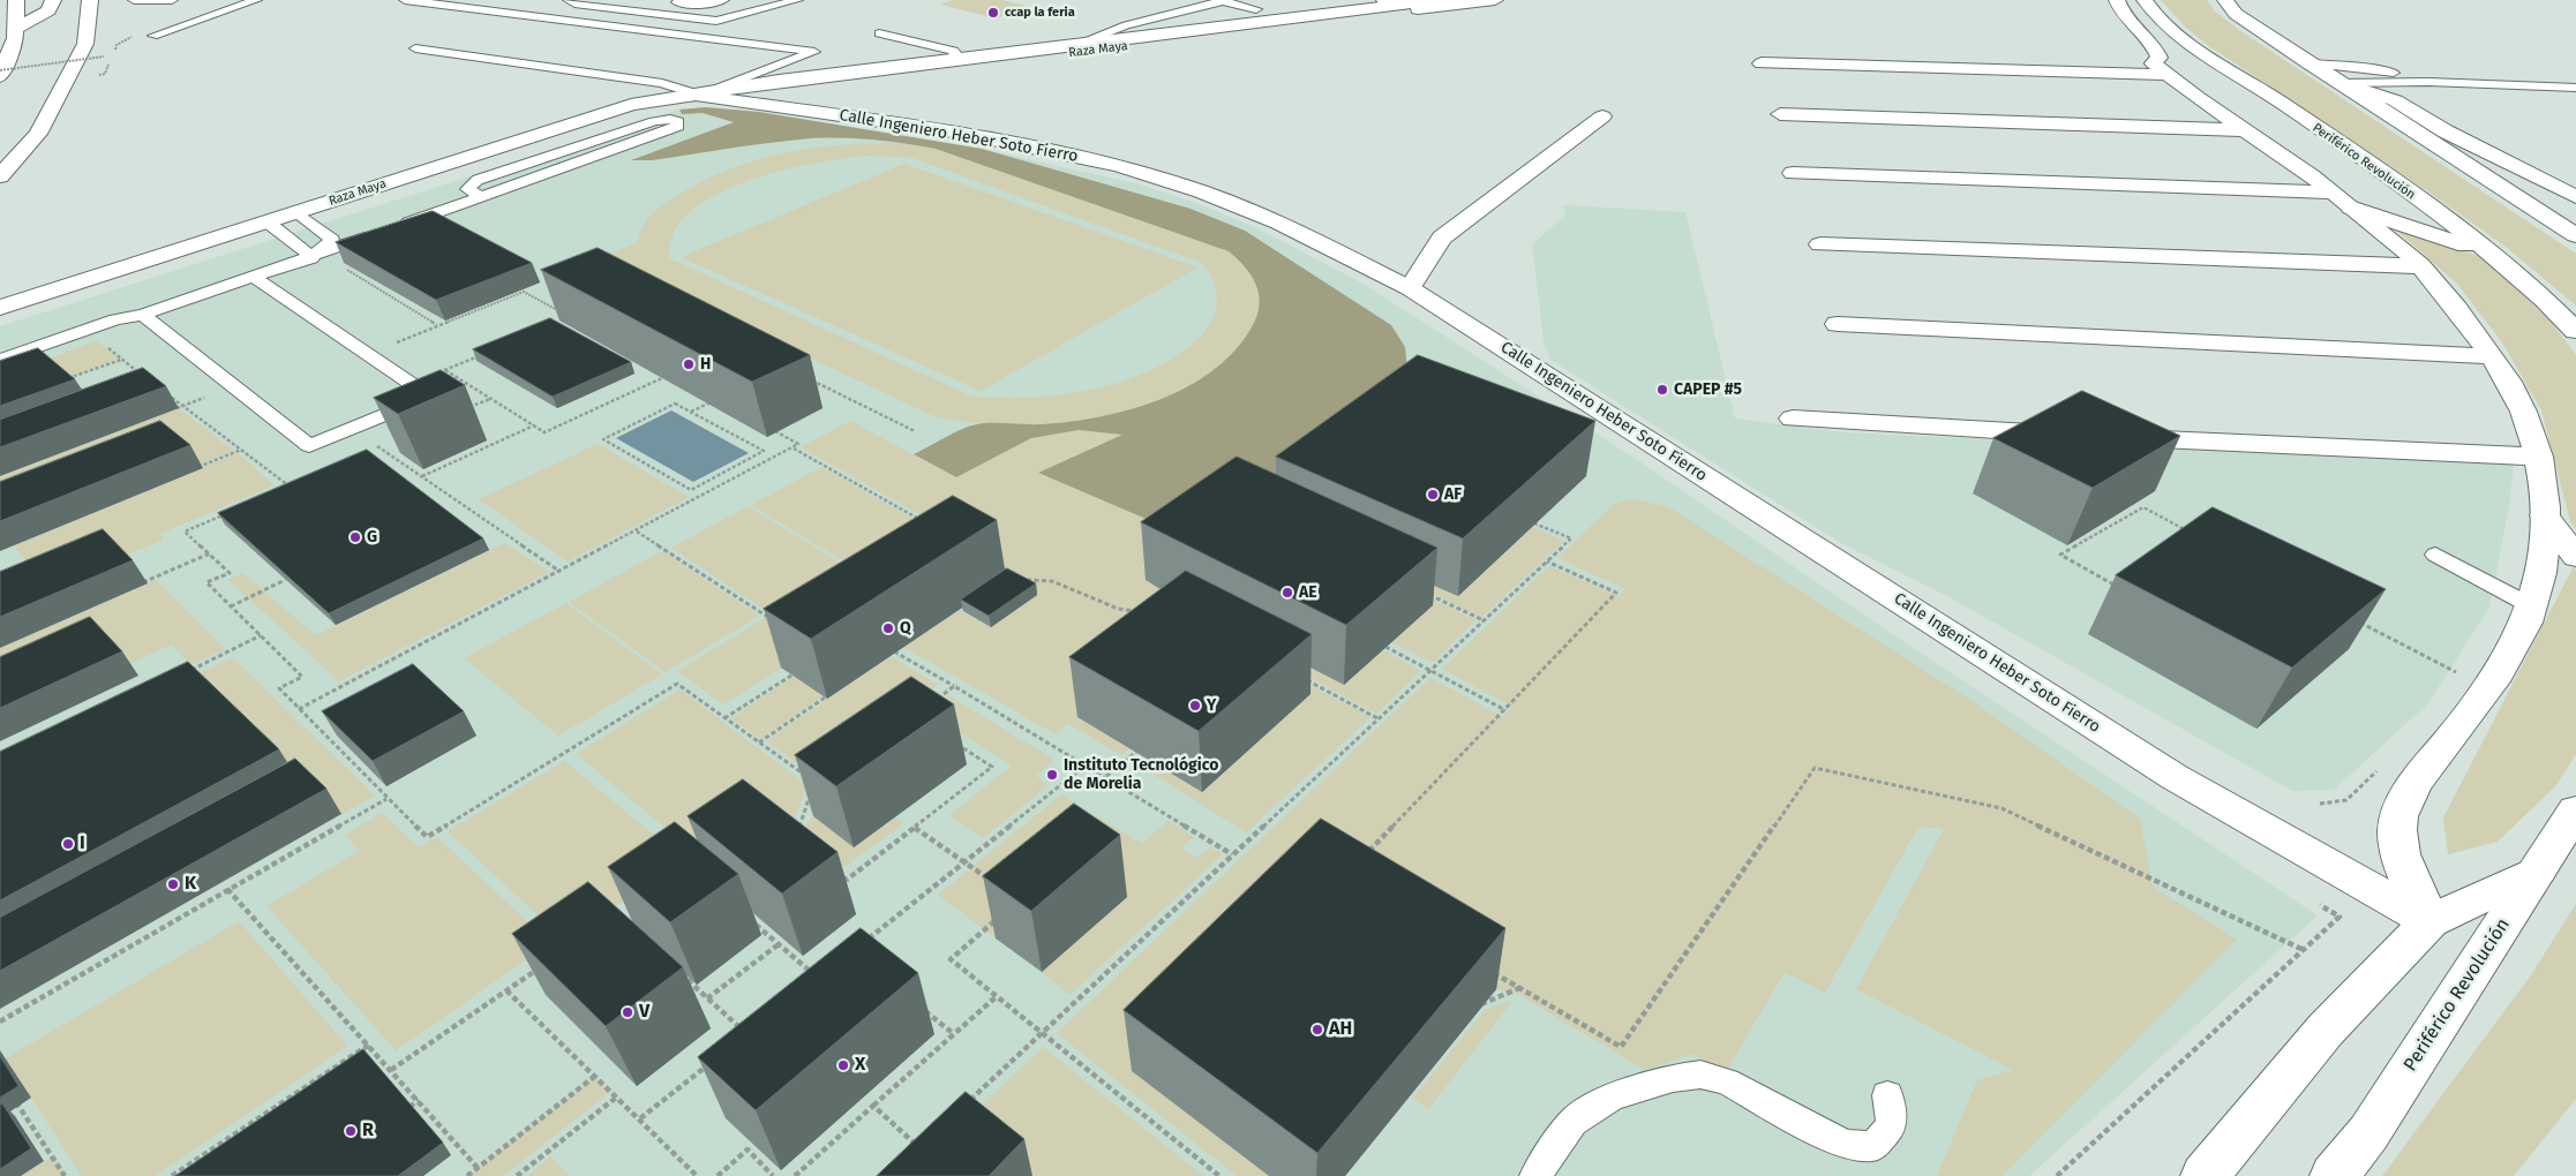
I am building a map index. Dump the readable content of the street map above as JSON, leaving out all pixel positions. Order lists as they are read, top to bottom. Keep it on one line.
{"streets":{"main road":["Raza Maya","Calle Ingeniero Heber Soto Fierro","Periférico Revolución"]},"crossings":[["Raza Maya","Calle Ingeniero Heber Soto Fierro"]],"places":["ccap la feria","H","CAPEP #5","AF","G","AE","Q","Y","Instituto Tecnológico de Morelia","I","K","V","AH","X","R"]}
